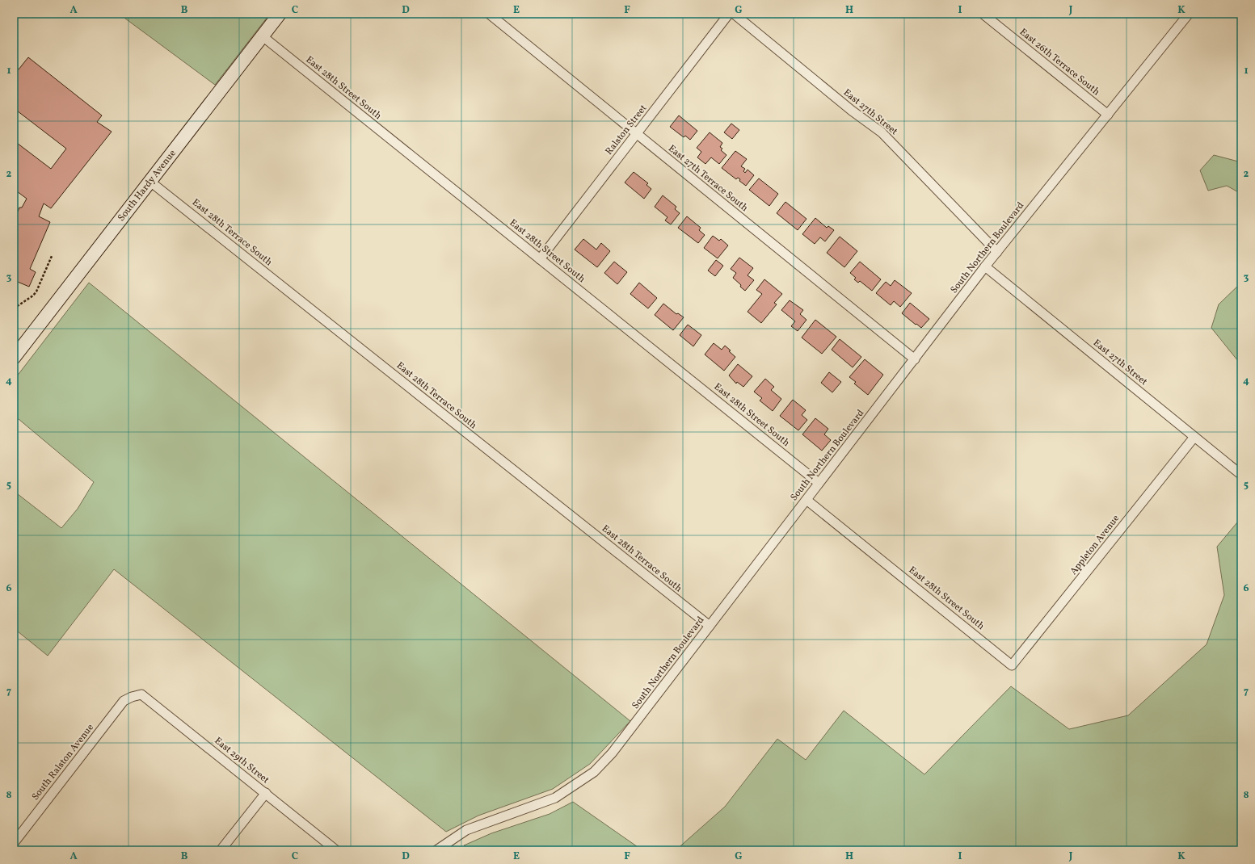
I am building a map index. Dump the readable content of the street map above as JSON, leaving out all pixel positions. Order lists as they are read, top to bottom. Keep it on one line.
{"streets":{"street":["East 26th Terrace South","East 28th Street South","East 27th Street","Ralston Street","East 27th Terrace South","South Hardy Avenue","East 28th Terrace South","South Northern Boulevard","Appleton Avenue","East 29th Street","South Ralston Avenue"]},"crossings":[["East 26th Terrace South","South Northern Boulevard"],["East 28th Street South","Ralston Street"],["East 28th Street South","South Hardy Avenue"],["East 28th Street South","South Northern Boulevard"],["East 28th Street South","Appleton Avenue"],["East 27th Street","South Northern Boulevard"],["East 27th Street","Appleton Avenue"],["Ralston Street","East 27th Terrace South"],["East 27th Terrace South","South Northern Boulevard"],["South Hardy Avenue","East 28th Terrace South"],["East 28th Terrace South","South Northern Boulevard"],["East 29th Street","South Ralston Avenue"]],"grid":{"columns":["A","B","C","D","E","F","G","H","I","J","K"],"rows":["1","2","3","4","5","6","7","8"]}}
